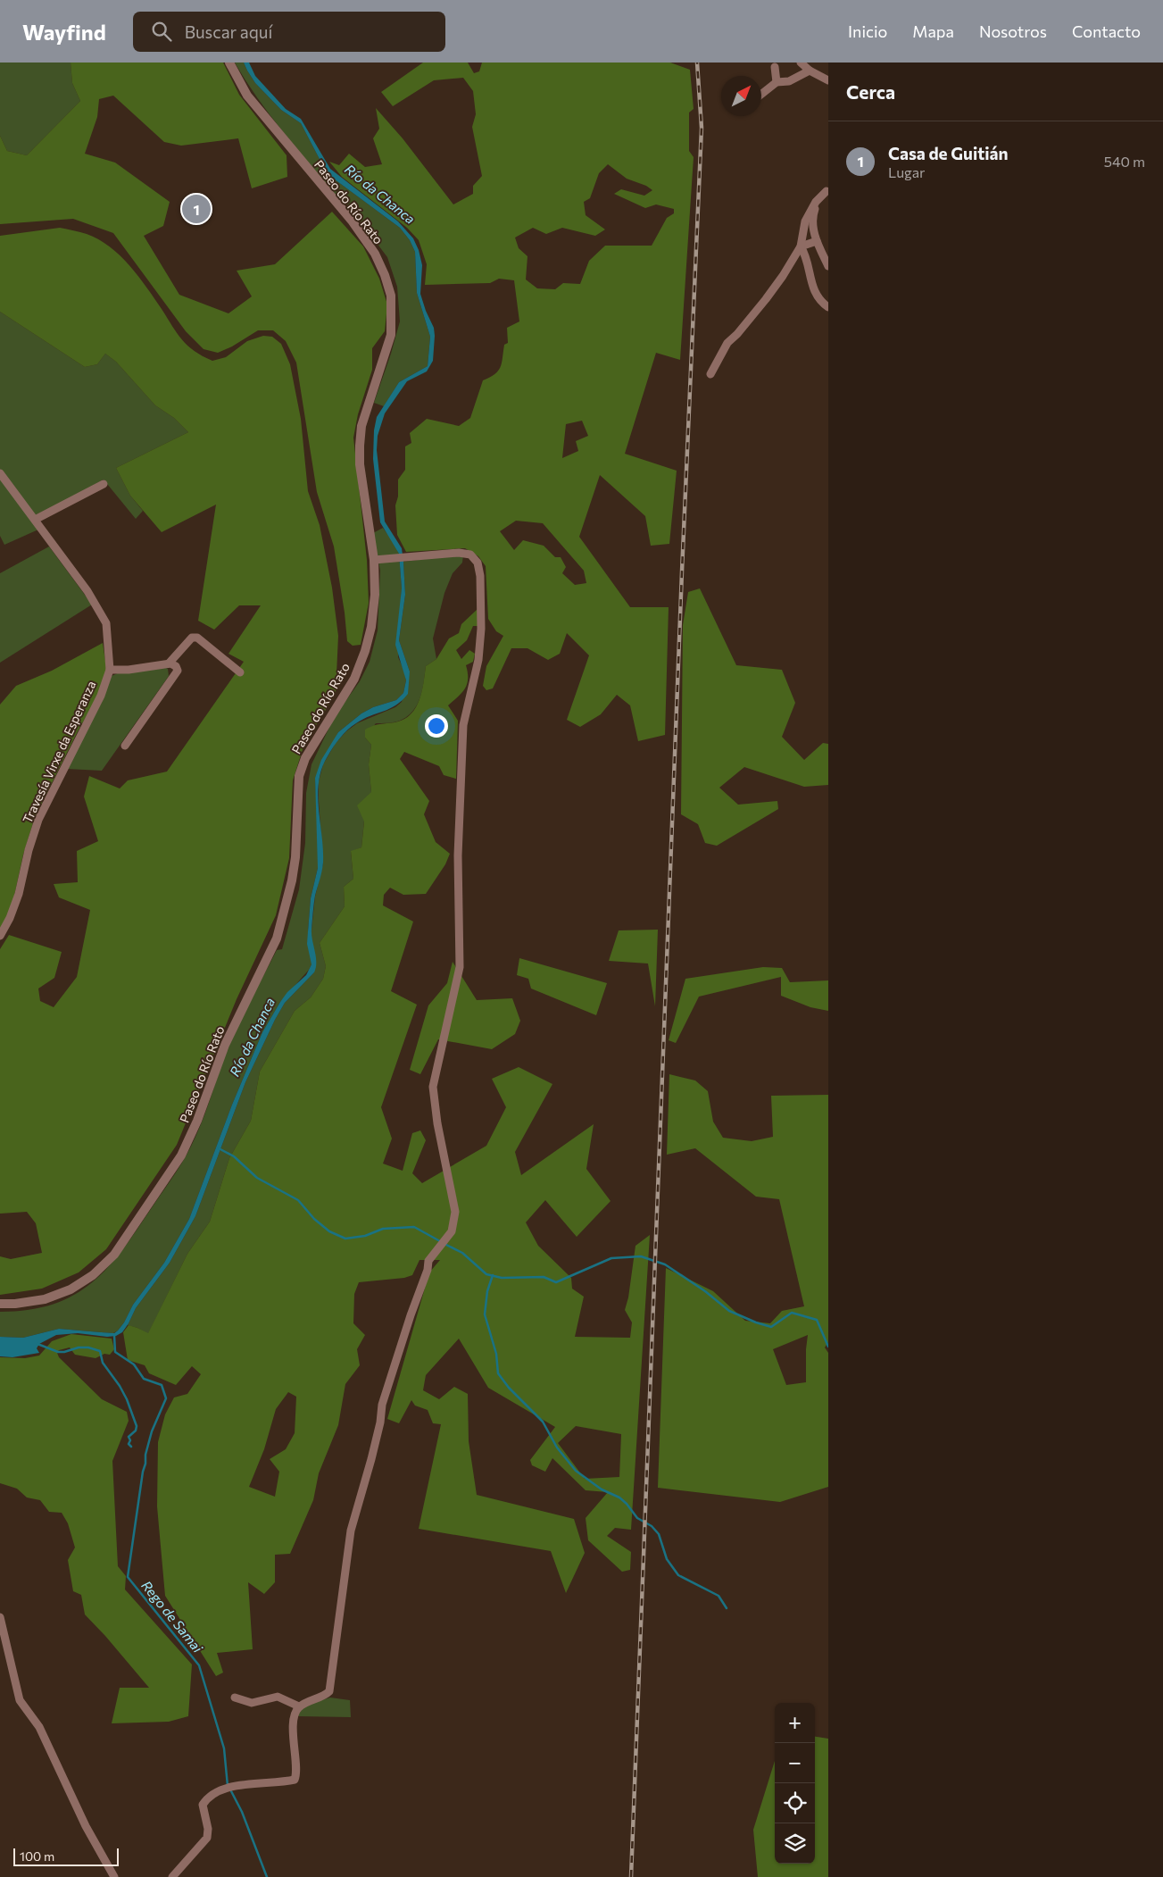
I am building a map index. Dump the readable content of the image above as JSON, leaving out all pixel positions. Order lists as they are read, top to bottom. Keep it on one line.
{"streets":{"street":["Paseo do Río Rato","Travesía Virxe da Esperanza"]},"water":["Río da Chanca","Rego de Samai"],"scale_bar":"100 m","north":"top right","page":{"header":"Wayfind","search":"Buscar aquí","nav":["Inicio","Mapa","Nosotros","Contacto"],"heading":"Cerca","list":[{"mark":"1","name":"Casa de Guitián","note":"Lugar","value":"540 m"}],"pins":"1","map_buttons":["+","−"],"scale":"100 m"}}
